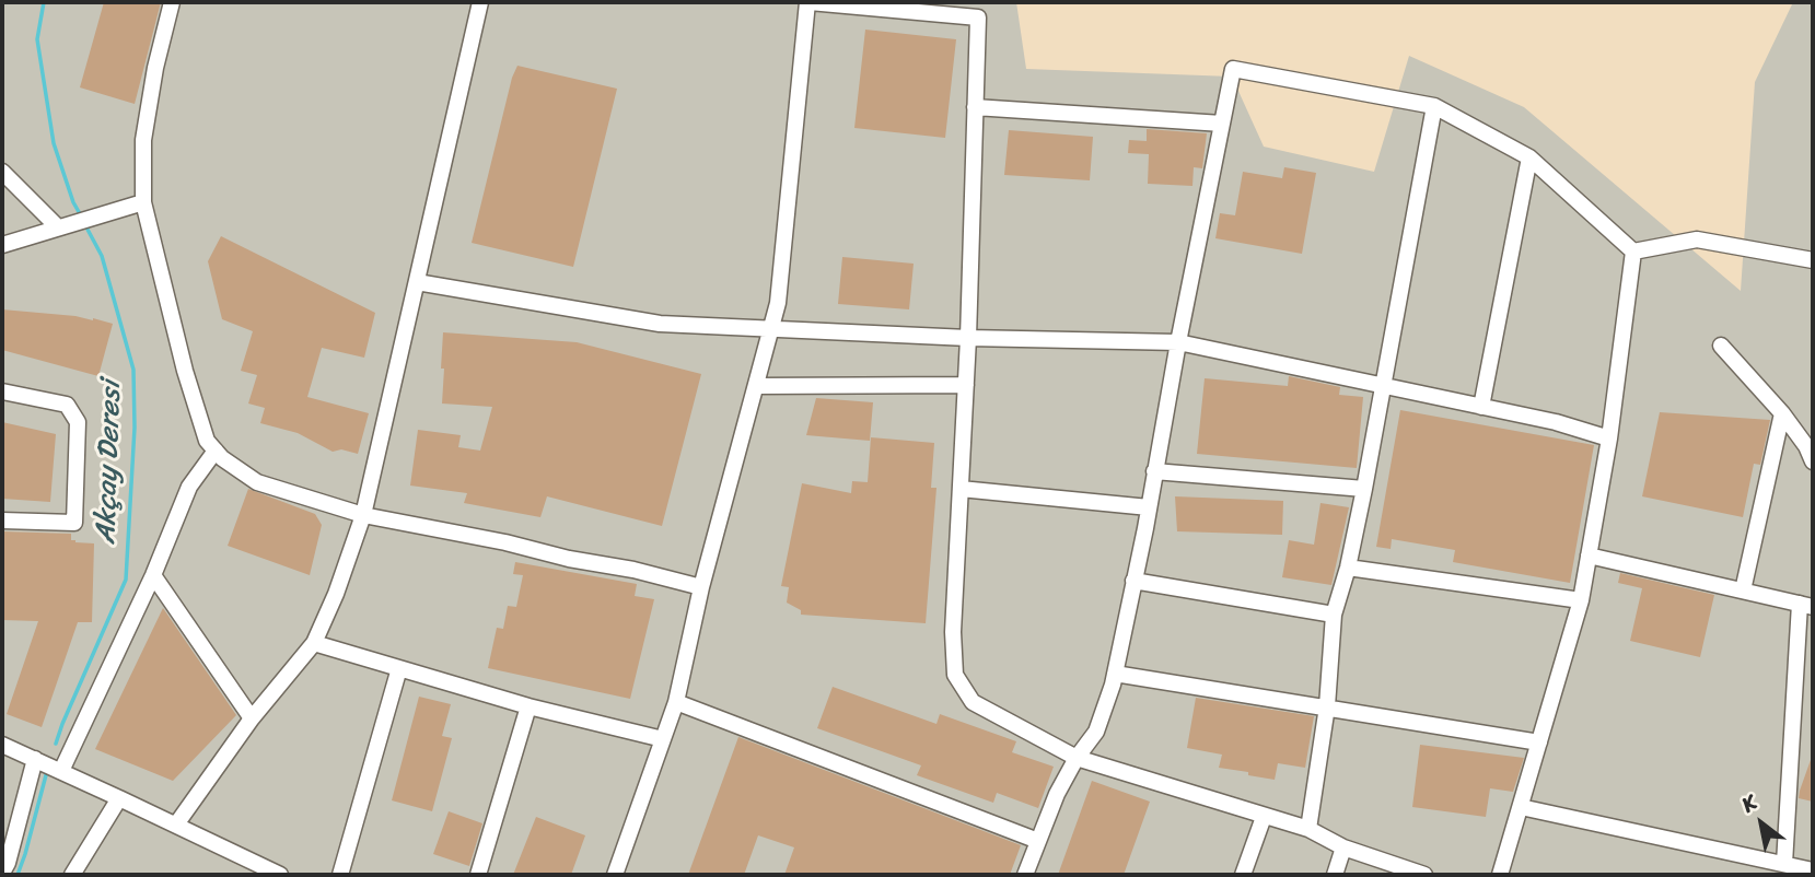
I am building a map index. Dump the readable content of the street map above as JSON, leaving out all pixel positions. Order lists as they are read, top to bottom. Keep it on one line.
{"water":["Akçay Deresi"],"north":"top left"}
